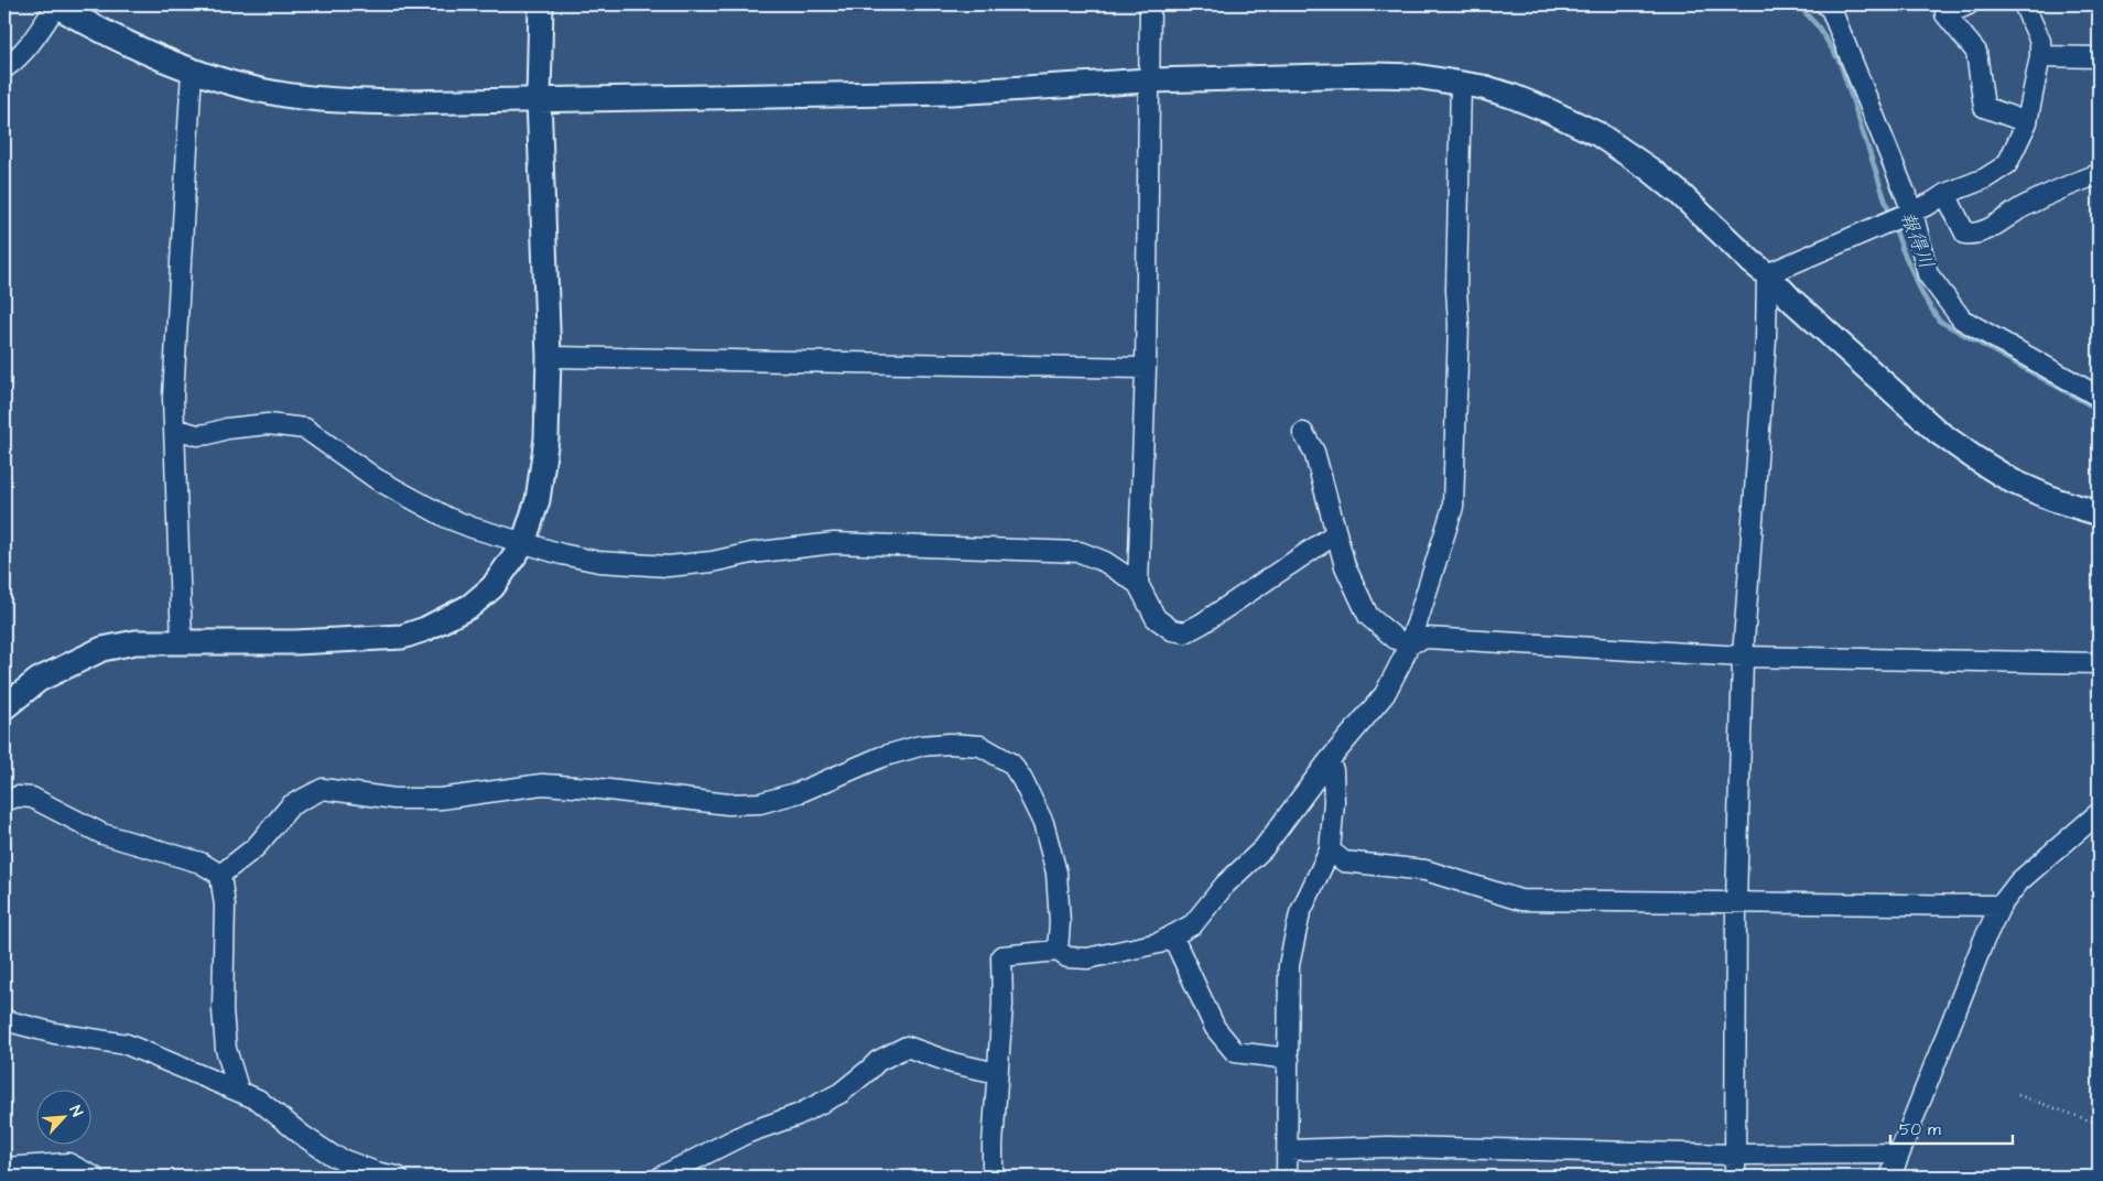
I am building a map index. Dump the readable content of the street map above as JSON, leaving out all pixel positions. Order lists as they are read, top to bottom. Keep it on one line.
{"water":["報得川"],"scale_bar":"50 m","north":"top right"}
